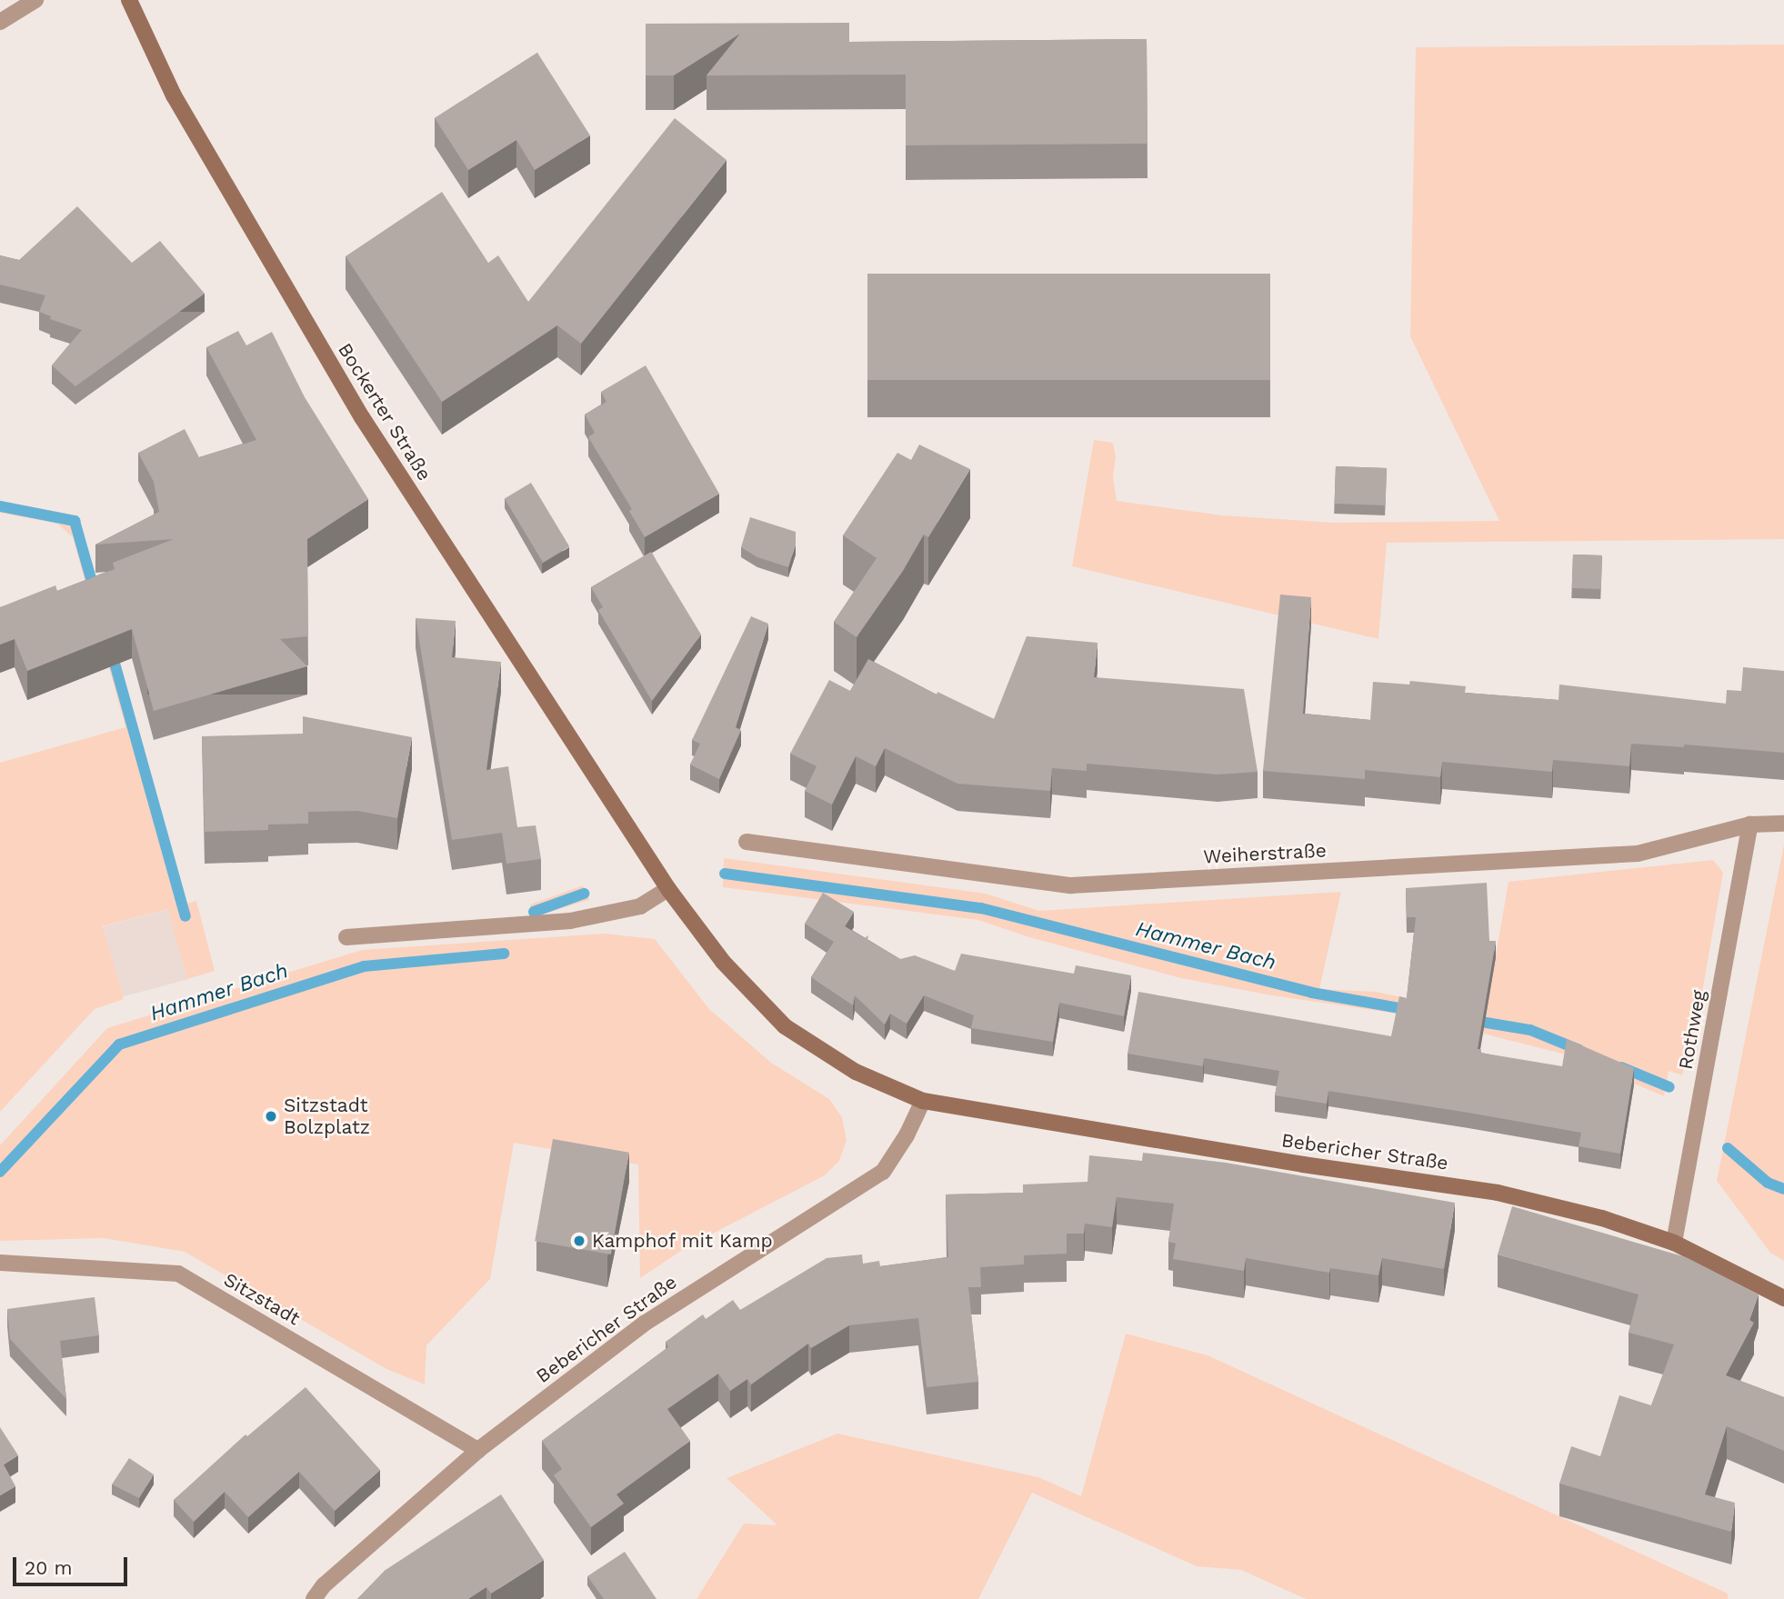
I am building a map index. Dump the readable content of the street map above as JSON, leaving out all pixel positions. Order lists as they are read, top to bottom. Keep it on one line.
{"streets":{"street":["Bockerter Straße","Weiherstraße","Rothweg","Bebericher Straße","Sitzstadt"]},"crossings":[["Bockerter Straße","Bebericher Straße"],["Weiherstraße","Rothweg"],["Rothweg","Bebericher Straße"],["Bebericher Straße","Sitzstadt"]],"water":["Hammer Bach"],"places":["Sitzstadt Bolzplatz","Kamphof mit Kamp"],"scale_bar":"20 m"}
